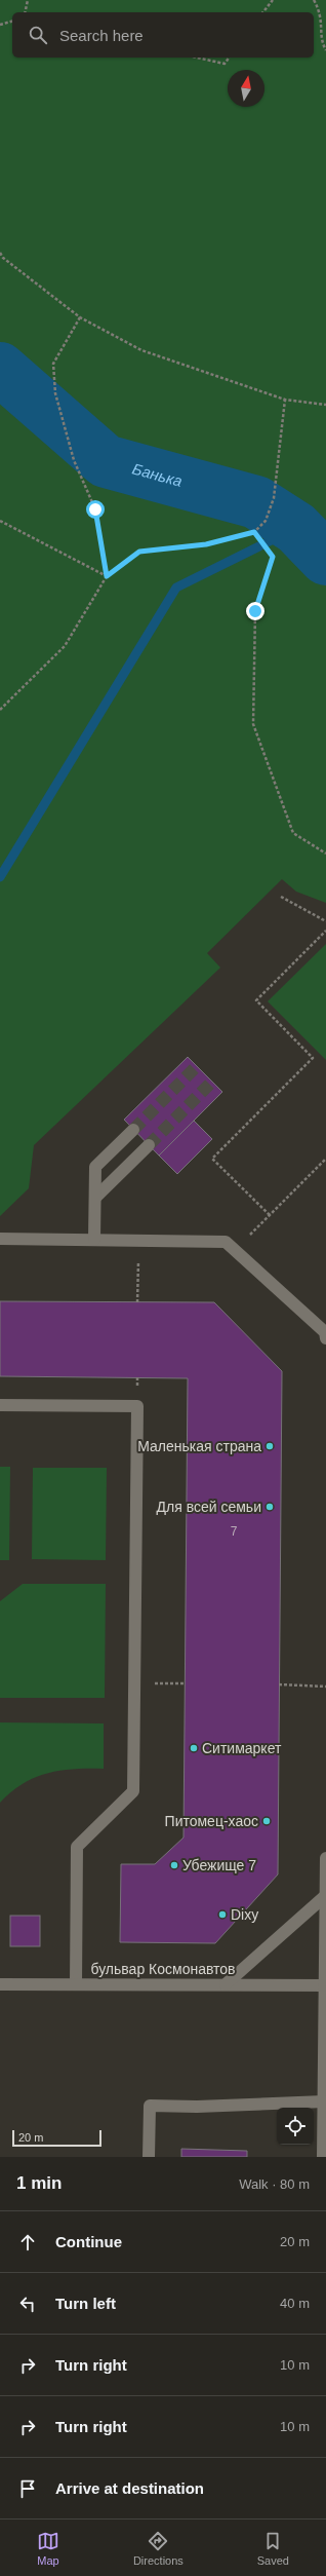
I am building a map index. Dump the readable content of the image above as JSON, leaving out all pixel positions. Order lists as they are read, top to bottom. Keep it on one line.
{"streets":{"street":["бульвар Космонавтов"]},"water":["Банька"],"places":["Маленькая страна","Для всей семьи","Ситимаркет","Питомец-хаос","Убежище 7","Dixy"],"house_numbers":["7"],"scale_bar":"20 m","north":"top","page":{"search":"Search here","scale":"20 m","heading":["1 min","Walk · 80 m"],"list":[["Continue","20 m"],["Turn left","40 m"],["Turn right","10 m"],["Turn right","10 m"],"Arrive at destination"],"nav":["Map","Directions","Saved"]}}
